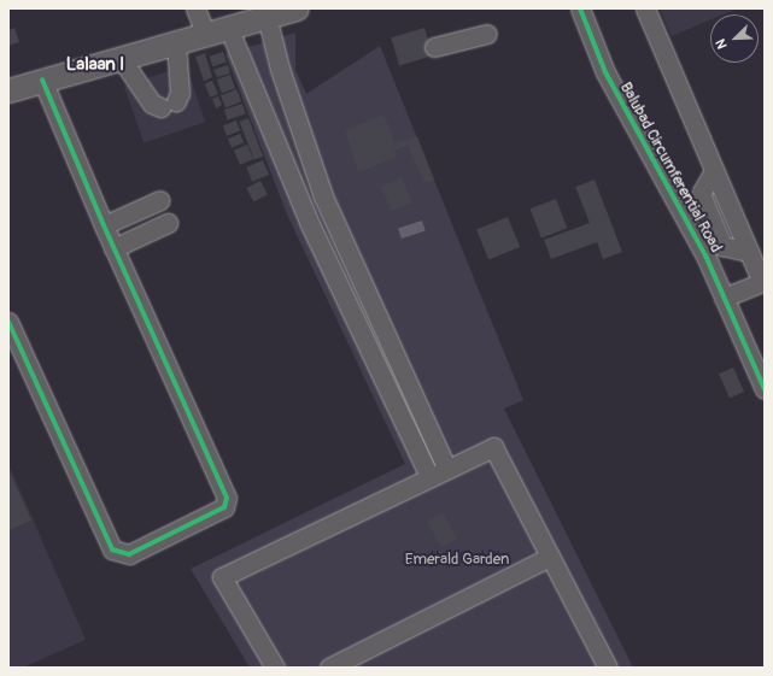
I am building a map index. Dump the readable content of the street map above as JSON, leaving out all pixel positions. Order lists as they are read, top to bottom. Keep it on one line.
{"streets":{"street":["Balubad Circumferential Road"]},"districts":["Lalaan I"],"parks":["Emerald Garden"],"north":"bottom left"}
